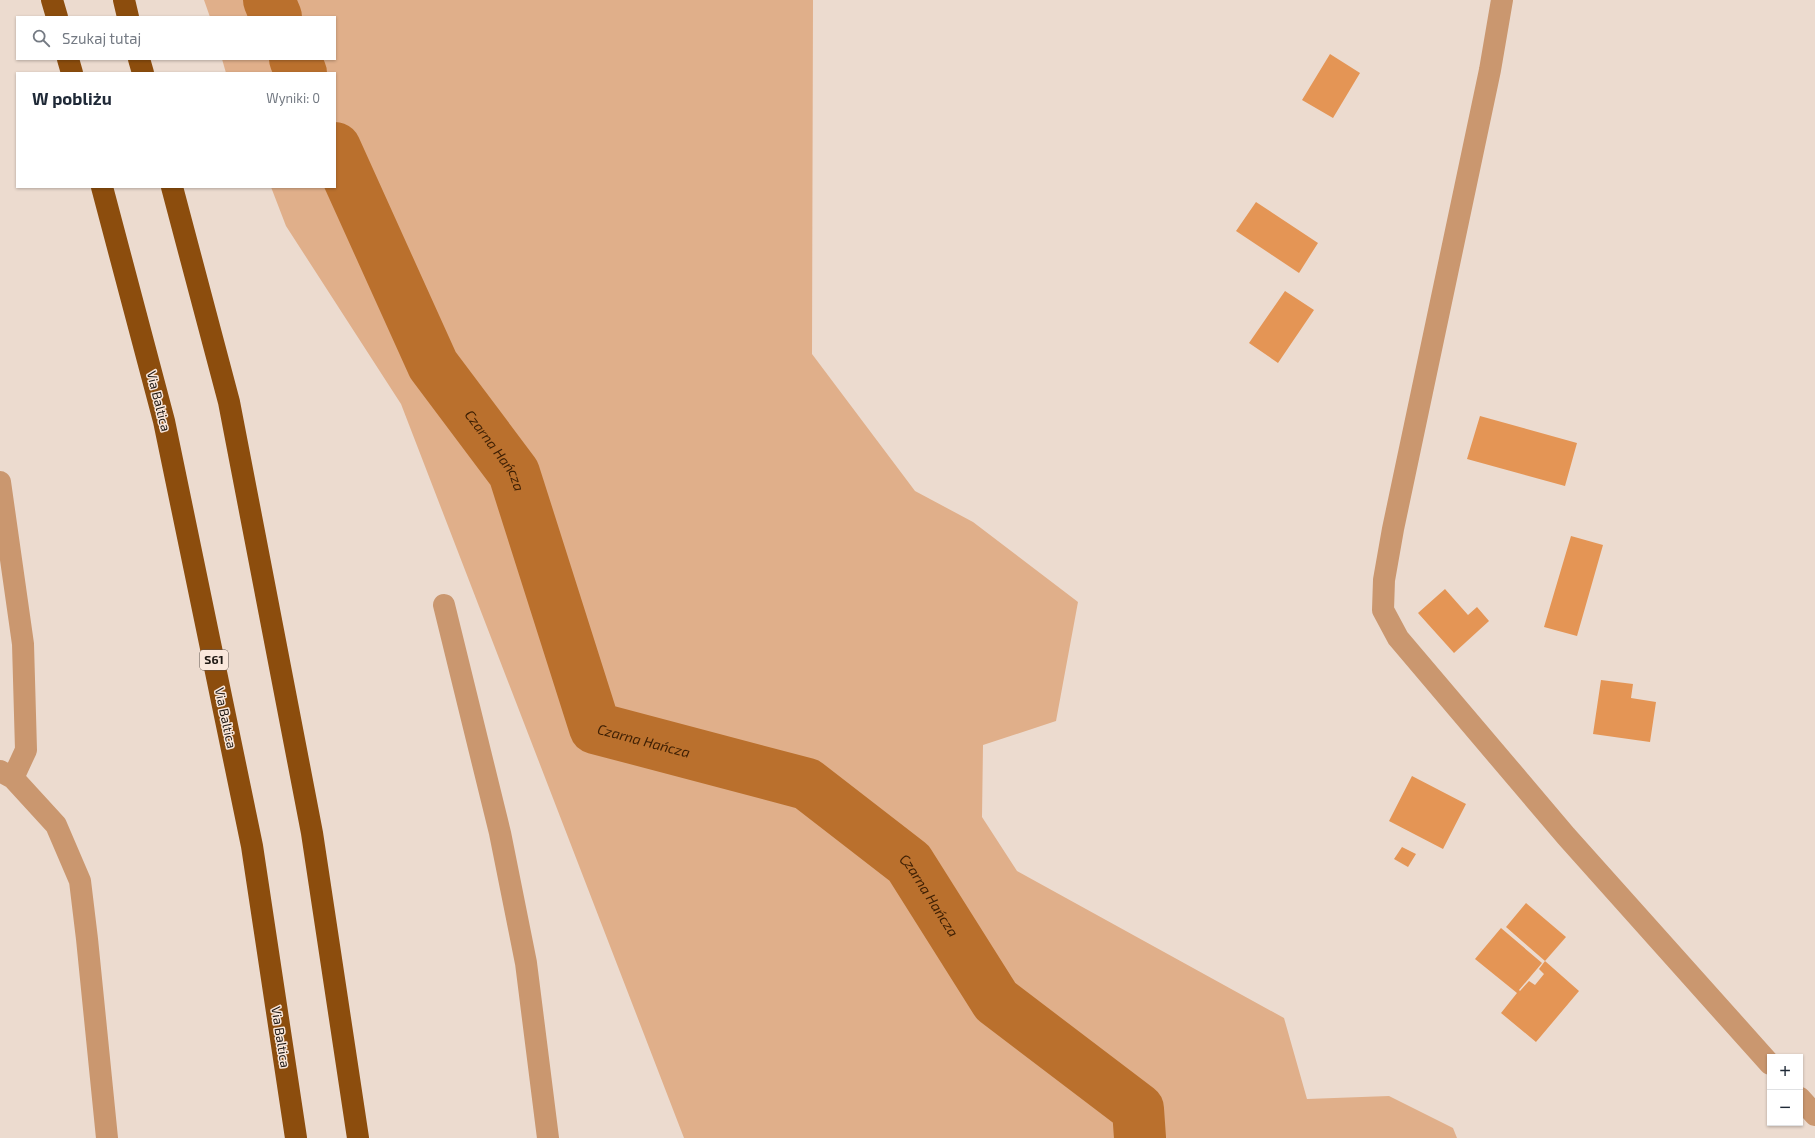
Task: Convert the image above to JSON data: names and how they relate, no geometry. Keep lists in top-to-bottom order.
{
  "streets": {
    "highway": ["Via Baltica", "S61"]
  },
  "water": ["Czarna Hańcza"],
  "page": {
    "search": "Szukaj tutaj",
    "heading": ["W pobliżu", "Wyniki: 0"],
    "map_buttons": ["+", "−"]
  }
}
